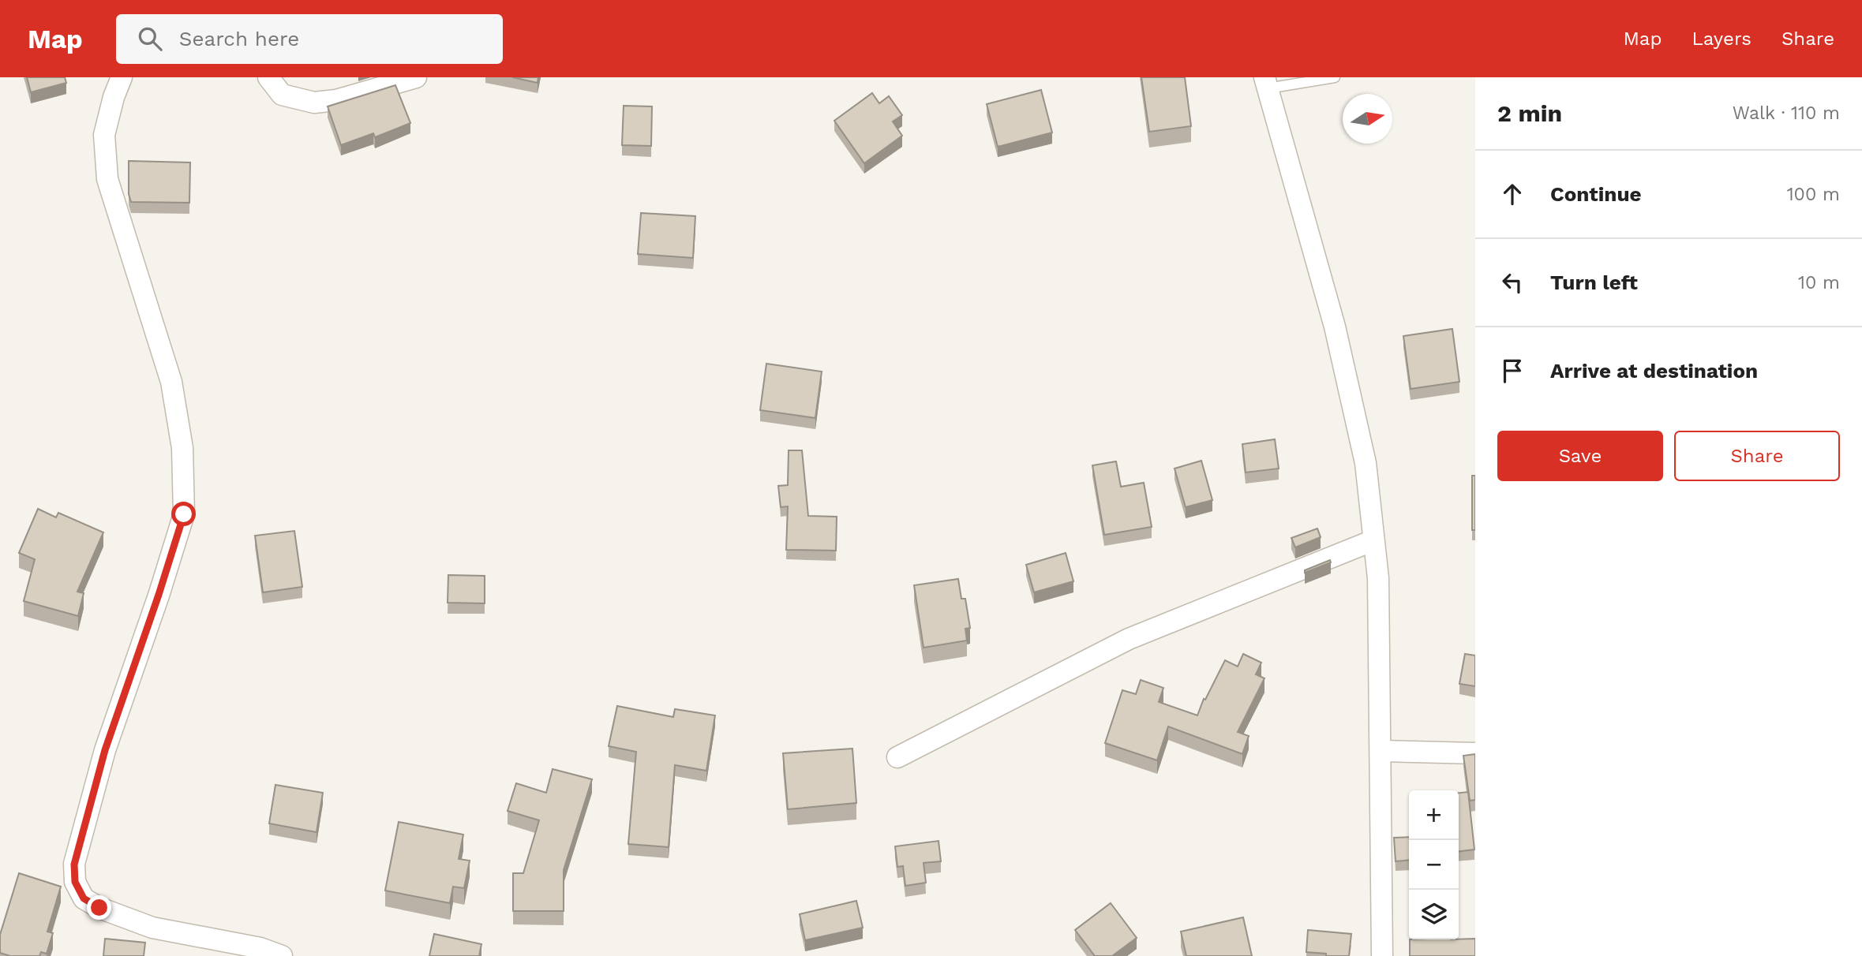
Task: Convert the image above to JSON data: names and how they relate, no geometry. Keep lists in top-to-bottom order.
{
  "north": "right",
  "page": {
    "header": "Map",
    "search": "Search here",
    "nav": ["Map", "Layers", "Share"],
    "heading": ["2 min", "Walk · 110 m"],
    "list": [
      ["Continue", "100 m"],
      ["Turn left", "10 m"],
      "Arrive at destination"
    ],
    "buttons": ["Save", "Share"],
    "map_buttons": ["+", "−"]
  }
}
